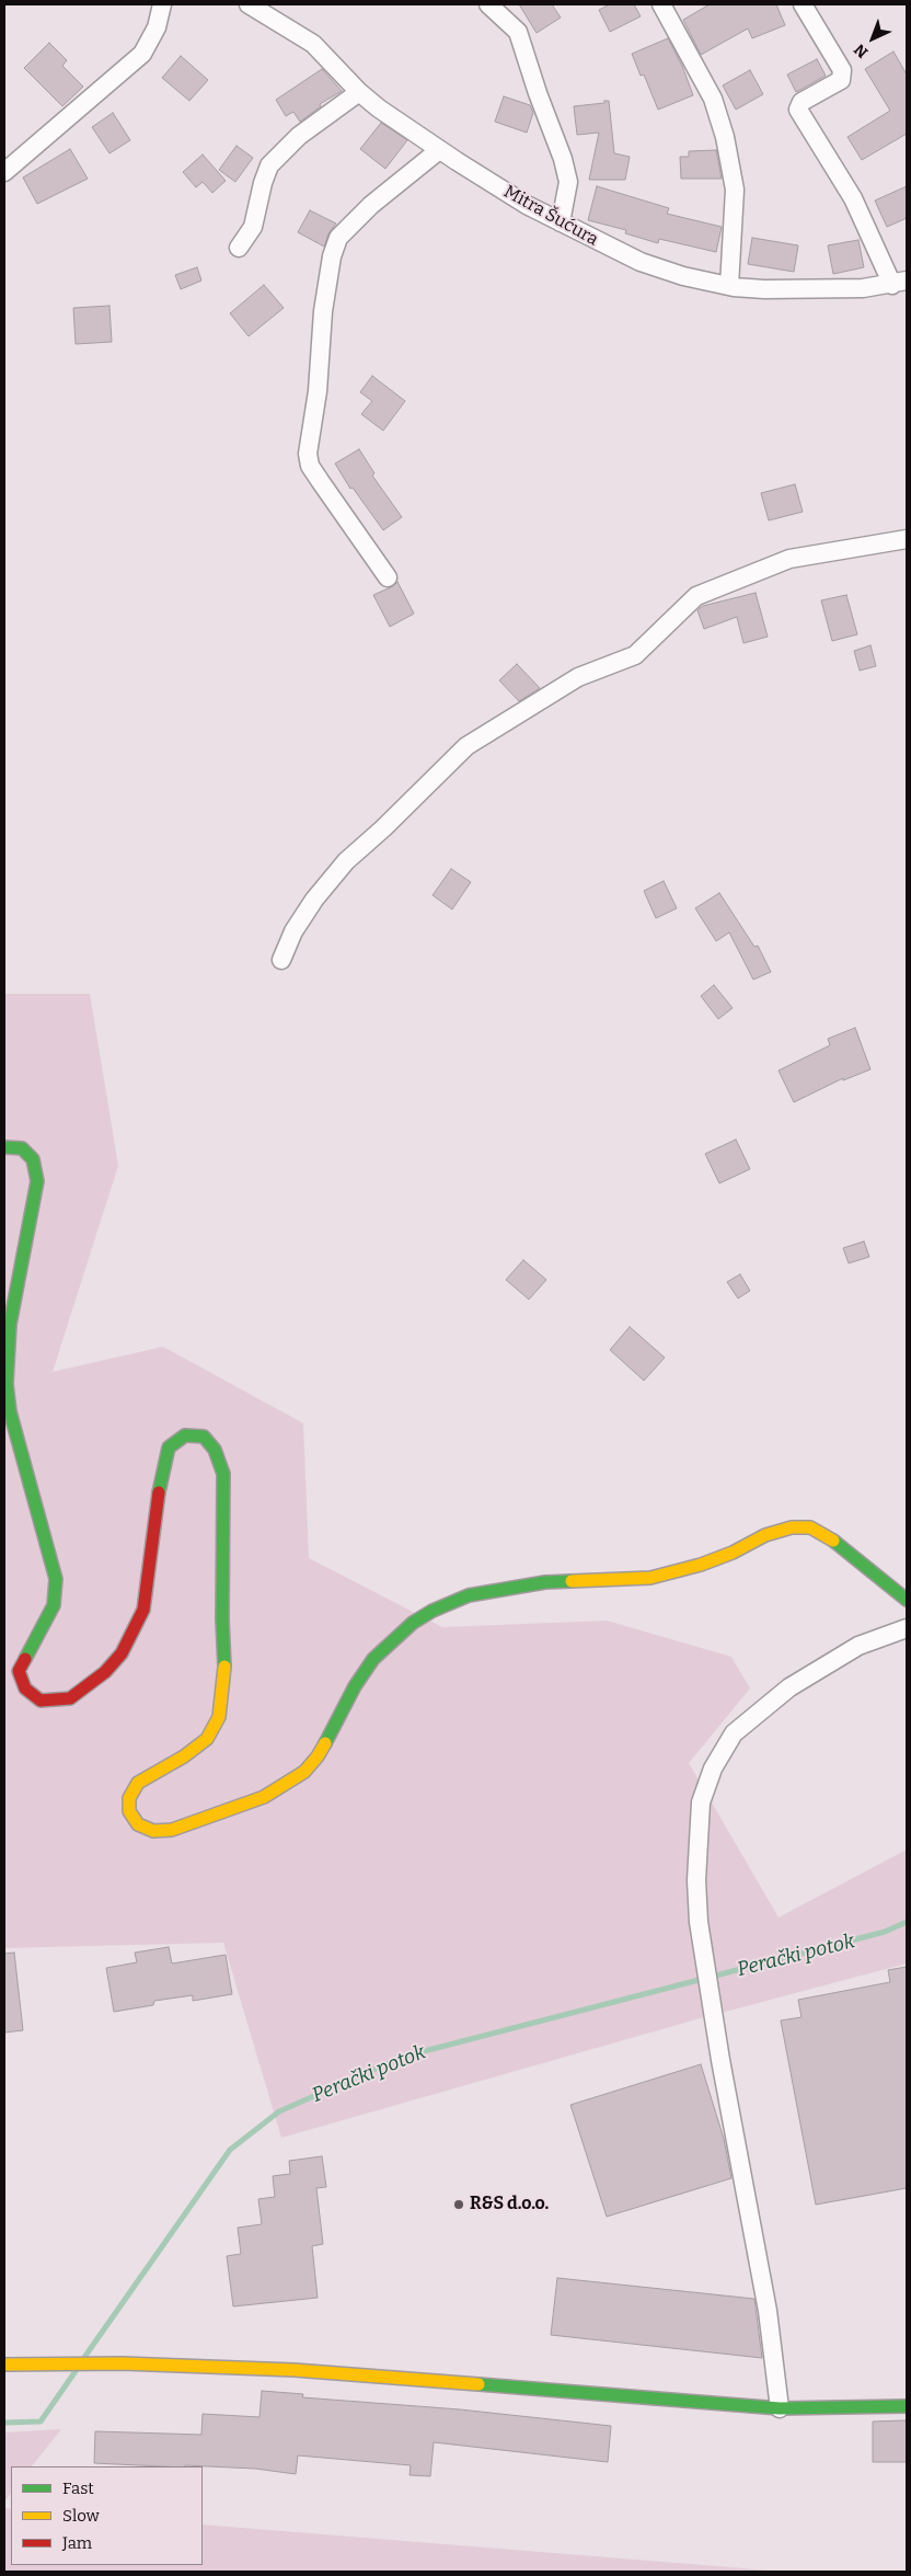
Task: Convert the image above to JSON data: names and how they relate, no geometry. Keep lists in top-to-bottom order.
{
  "streets": {
    "street": ["Mitra Šućura"]
  },
  "water": ["Perački potok"],
  "places": ["R&S d.o.o."],
  "legend": ["Fast", "Slow", "Jam"],
  "north": "bottom left"
}
